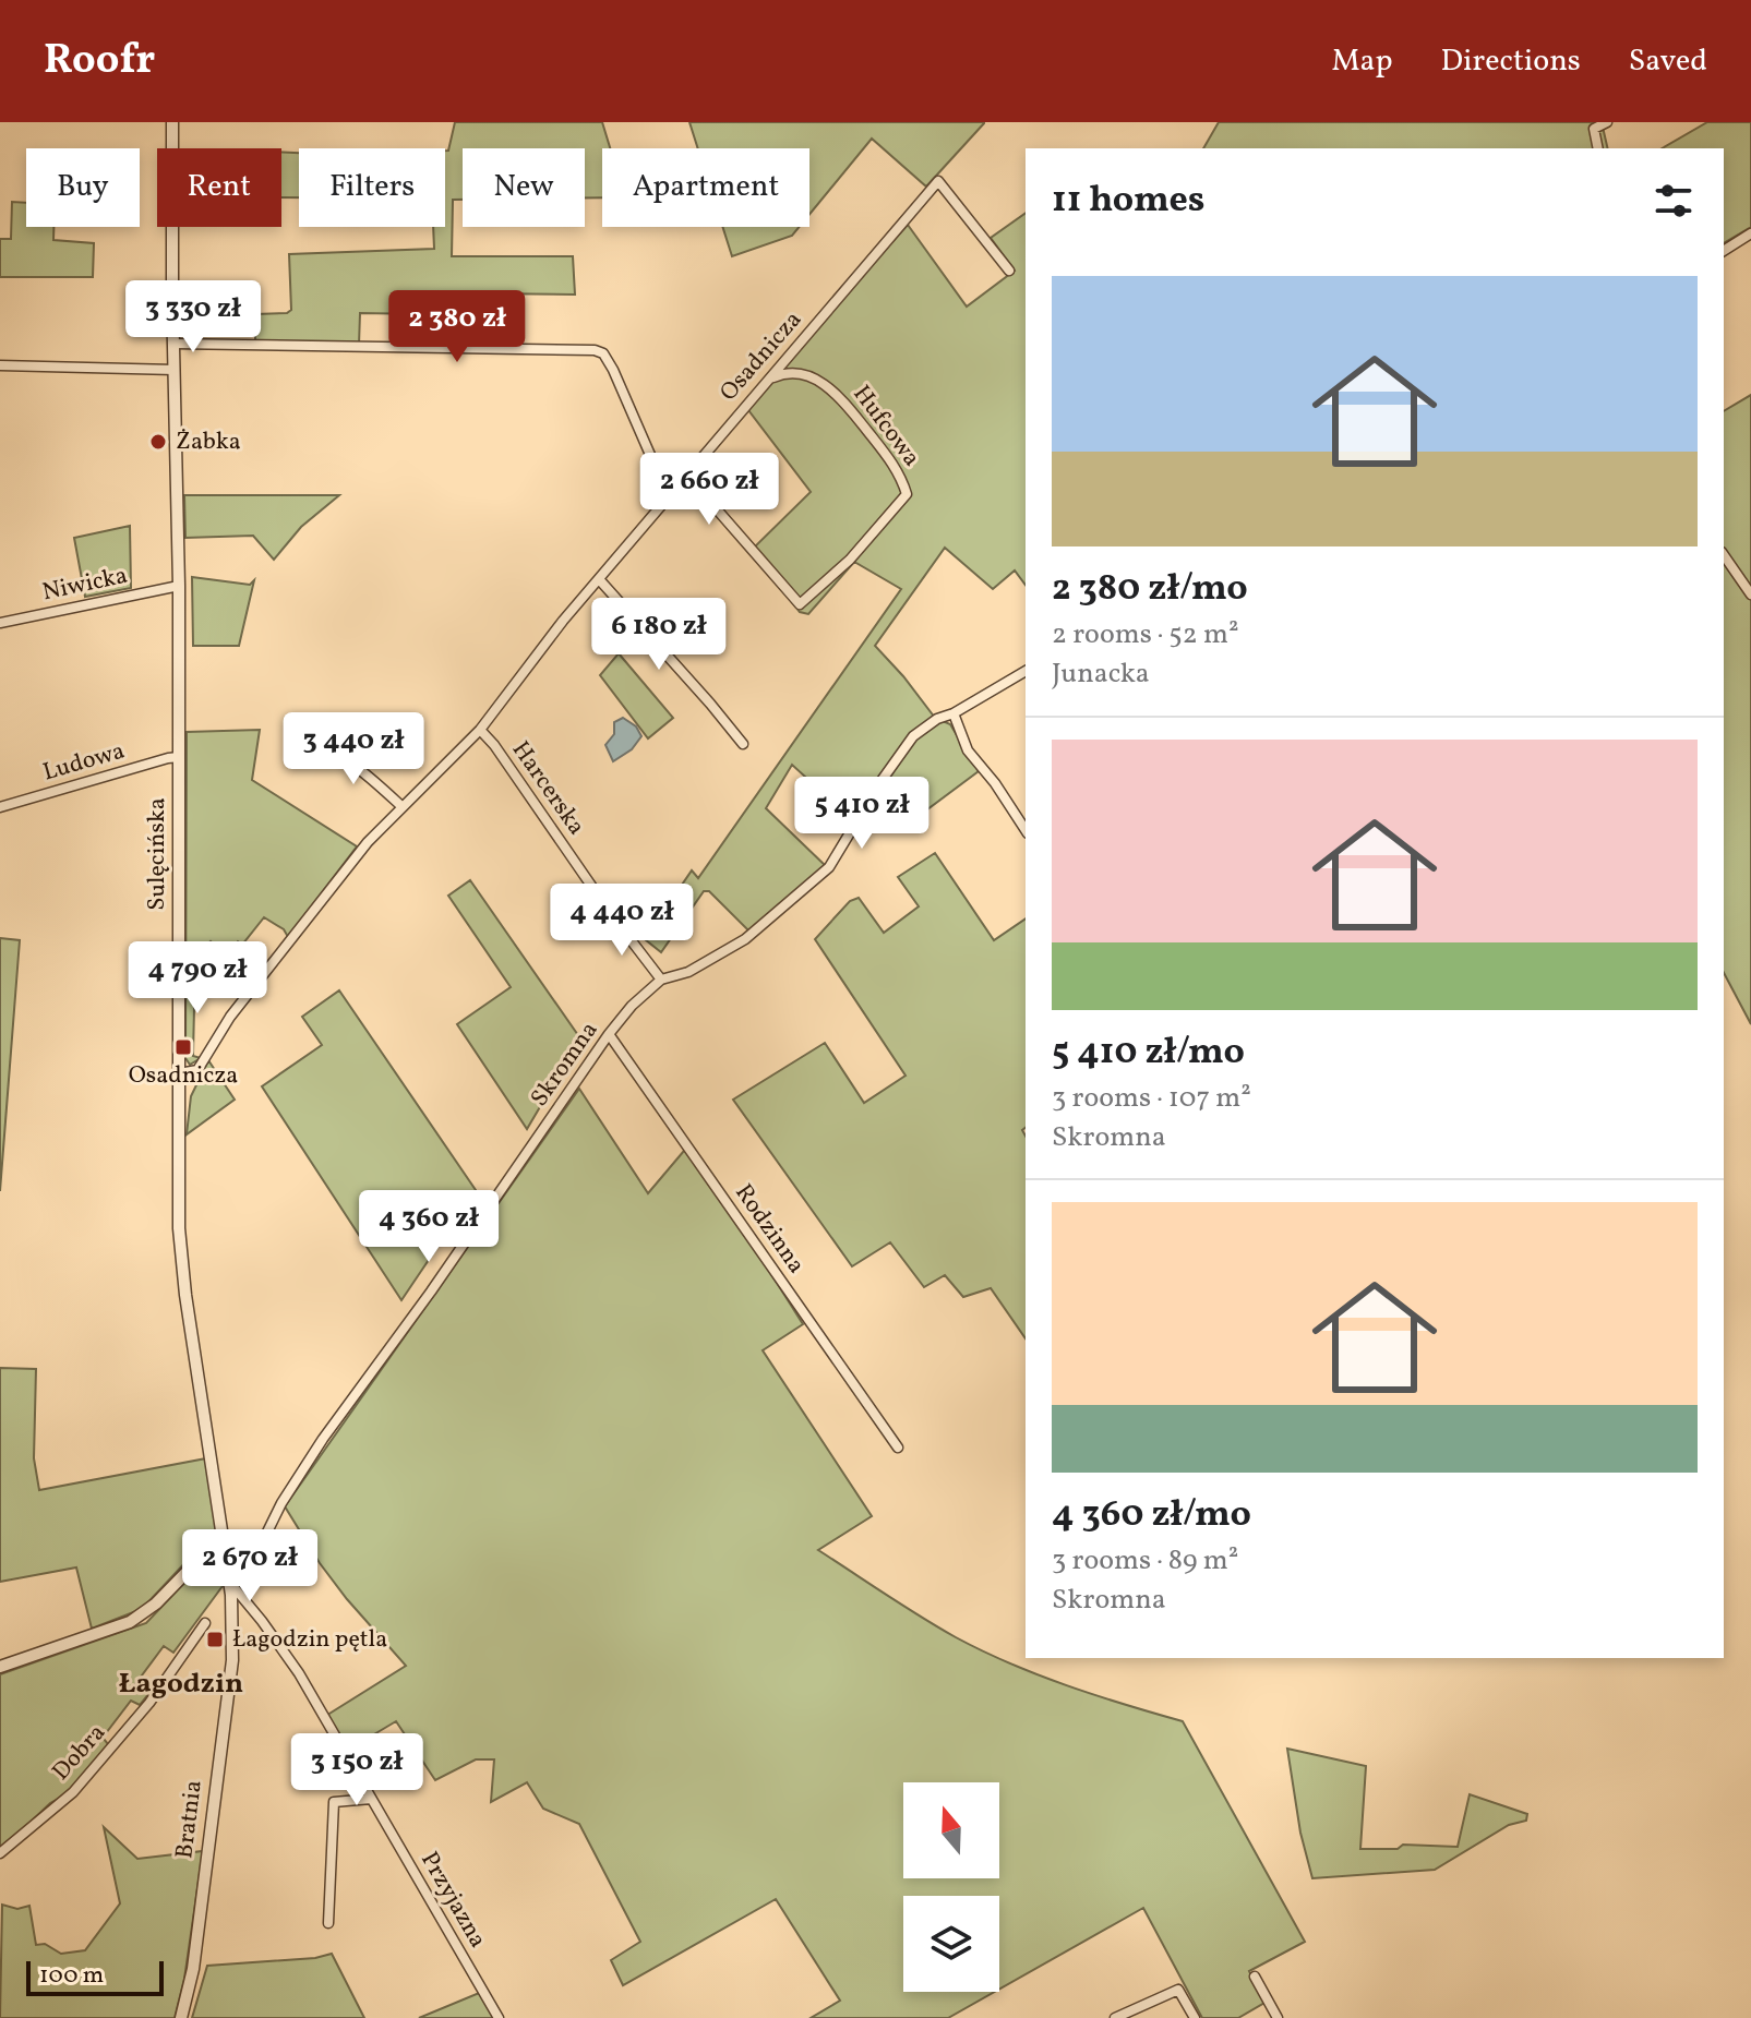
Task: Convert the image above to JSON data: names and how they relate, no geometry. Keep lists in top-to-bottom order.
{
  "streets": {
    "street": [
      "Osadnicza",
      "Hufcowa",
      "Niwicka",
      "Ludowa",
      "Harcerska",
      "Sulęcińska",
      "Skromna",
      "Rodzinna",
      "Dobra",
      "Bratnia",
      "Przyjazna"
    ]
  },
  "crossings": [
    ["Osadnicza", "Hufcowa"],
    ["Osadnicza", "Harcerska"],
    ["Osadnicza", "Sulęcińska"],
    ["Niwicka", "Sulęcińska"],
    ["Ludowa", "Sulęcińska"],
    ["Harcerska", "Skromna"],
    ["Sulęcińska", "Skromna"],
    ["Sulęcińska", "Bratnia"],
    ["Sulęcińska", "Przyjazna"],
    ["Skromna", "Rodzinna"],
    ["Skromna", "Bratnia"],
    ["Skromna", "Przyjazna"],
    ["Bratnia", "Przyjazna"]
  ],
  "districts": ["Łagodzin"],
  "places": {
    "other": ["Żabka"],
    "transit": ["Osadnicza", "Łagodzin pętla"]
  },
  "scale_bar": "100 m",
  "north": "top",
  "page": {
    "header": "Roofr",
    "nav": ["Map", "Directions", "Saved"],
    "chip": [
      "Buy",
      "Rent",
      "Filters",
      "New",
      "Apartment"
    ],
    "heading": "11 homes",
    "list": [
      {
        "name": "2 380 zł/mo",
        "note": "2 rooms · 52 m² · Junacka"
      },
      {
        "name": "5 410 zł/mo",
        "note": "3 rooms · 107 m² · Skromna"
      },
      {
        "name": "4 360 zł/mo",
        "note": "3 rooms · 89 m² · Skromna"
      }
    ],
    "price": [
      "3 330 zł",
      "2 380 zł",
      "2 660 zł",
      "6 180 zł",
      "3 440 zł",
      "5 410 zł",
      "4 440 zł",
      "4 790 zł",
      "4 360 zł",
      "2 670 zł",
      "3 150 zł"
    ],
    "scale": "100 m"
  }
}
